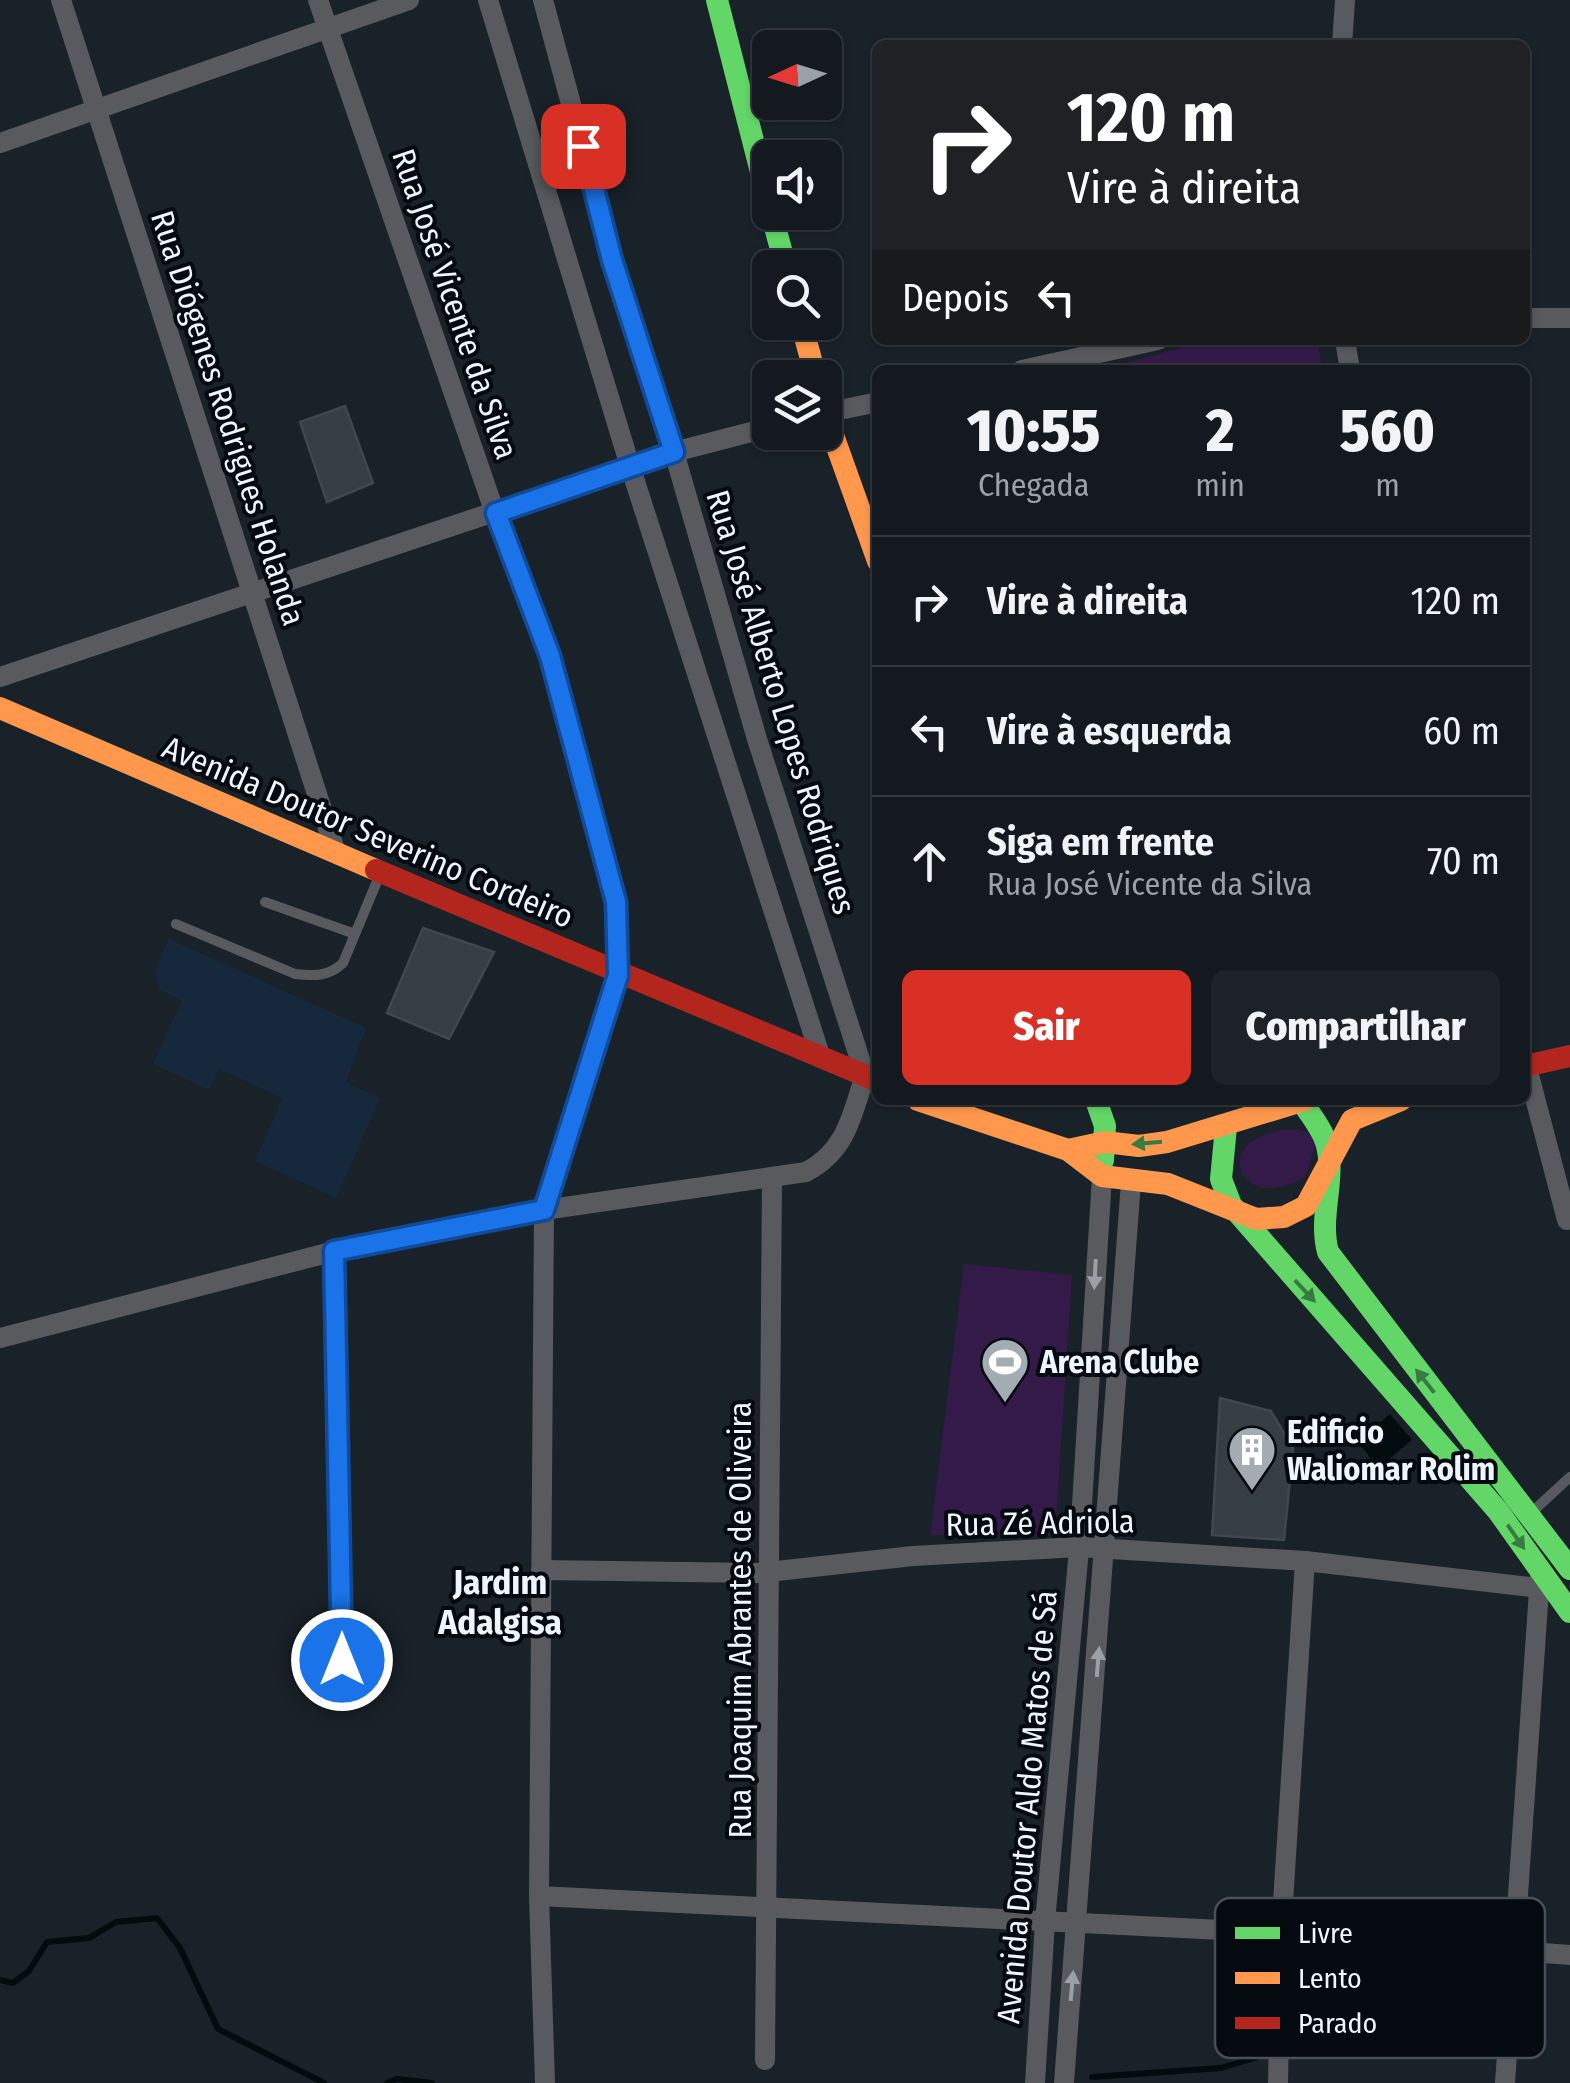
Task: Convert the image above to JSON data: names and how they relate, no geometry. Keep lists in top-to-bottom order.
{
  "streets": {
    "main road": ["Avenida Doutor Severino Cordeiro"],
    "street": [
      "Rua José Vicente da Silva",
      "Rua Diógenes Rodrigues Holanda",
      "Rua José Alberto Lopes Rodriques",
      "Rua Zé Adriola",
      "Rua Joaquim Abrantes de Oliveira",
      "Avenida Doutor Aldo Matos de Sá"
    ]
  },
  "crossings": [
    ["Rua José Vicente da Silva", "Avenida Doutor Severino Cordeiro"],
    ["Rua José Vicente da Silva", "Rua Zé Adriola"],
    ["Rua Diógenes Rodrigues Holanda", "Avenida Doutor Severino Cordeiro"],
    ["Rua José Alberto Lopes Rodriques", "Avenida Doutor Severino Cordeiro"],
    ["Rua Zé Adriola", "Rua Joaquim Abrantes de Oliveira"],
    ["Rua Zé Adriola", "Avenida Doutor Aldo Matos de Sá"]
  ],
  "districts": ["Jardim Adalgisa"],
  "places": {
    "sports": ["Arena Clube"],
    "building": ["Edificio Waliomar Rolim"]
  },
  "legend": ["Livre", "Lento", "Parado"],
  "north": "left",
  "page": {
    "turn": ["120 m", "Vire à direita"],
    "then": "Depois",
    "eta": [
      "10:55",
      "Chegada",
      "2",
      "min",
      "560",
      "m"
    ],
    "list": [
      {
        "name": "Vire à direita",
        "value": "120 m"
      },
      {
        "name": "Vire à esquerda",
        "value": "60 m"
      },
      {
        "name": "Siga em frente",
        "note": "Rua José Vicente da Silva",
        "value": "70 m"
      }
    ],
    "buttons": ["Sair", "Compartilhar"]
  }
}
